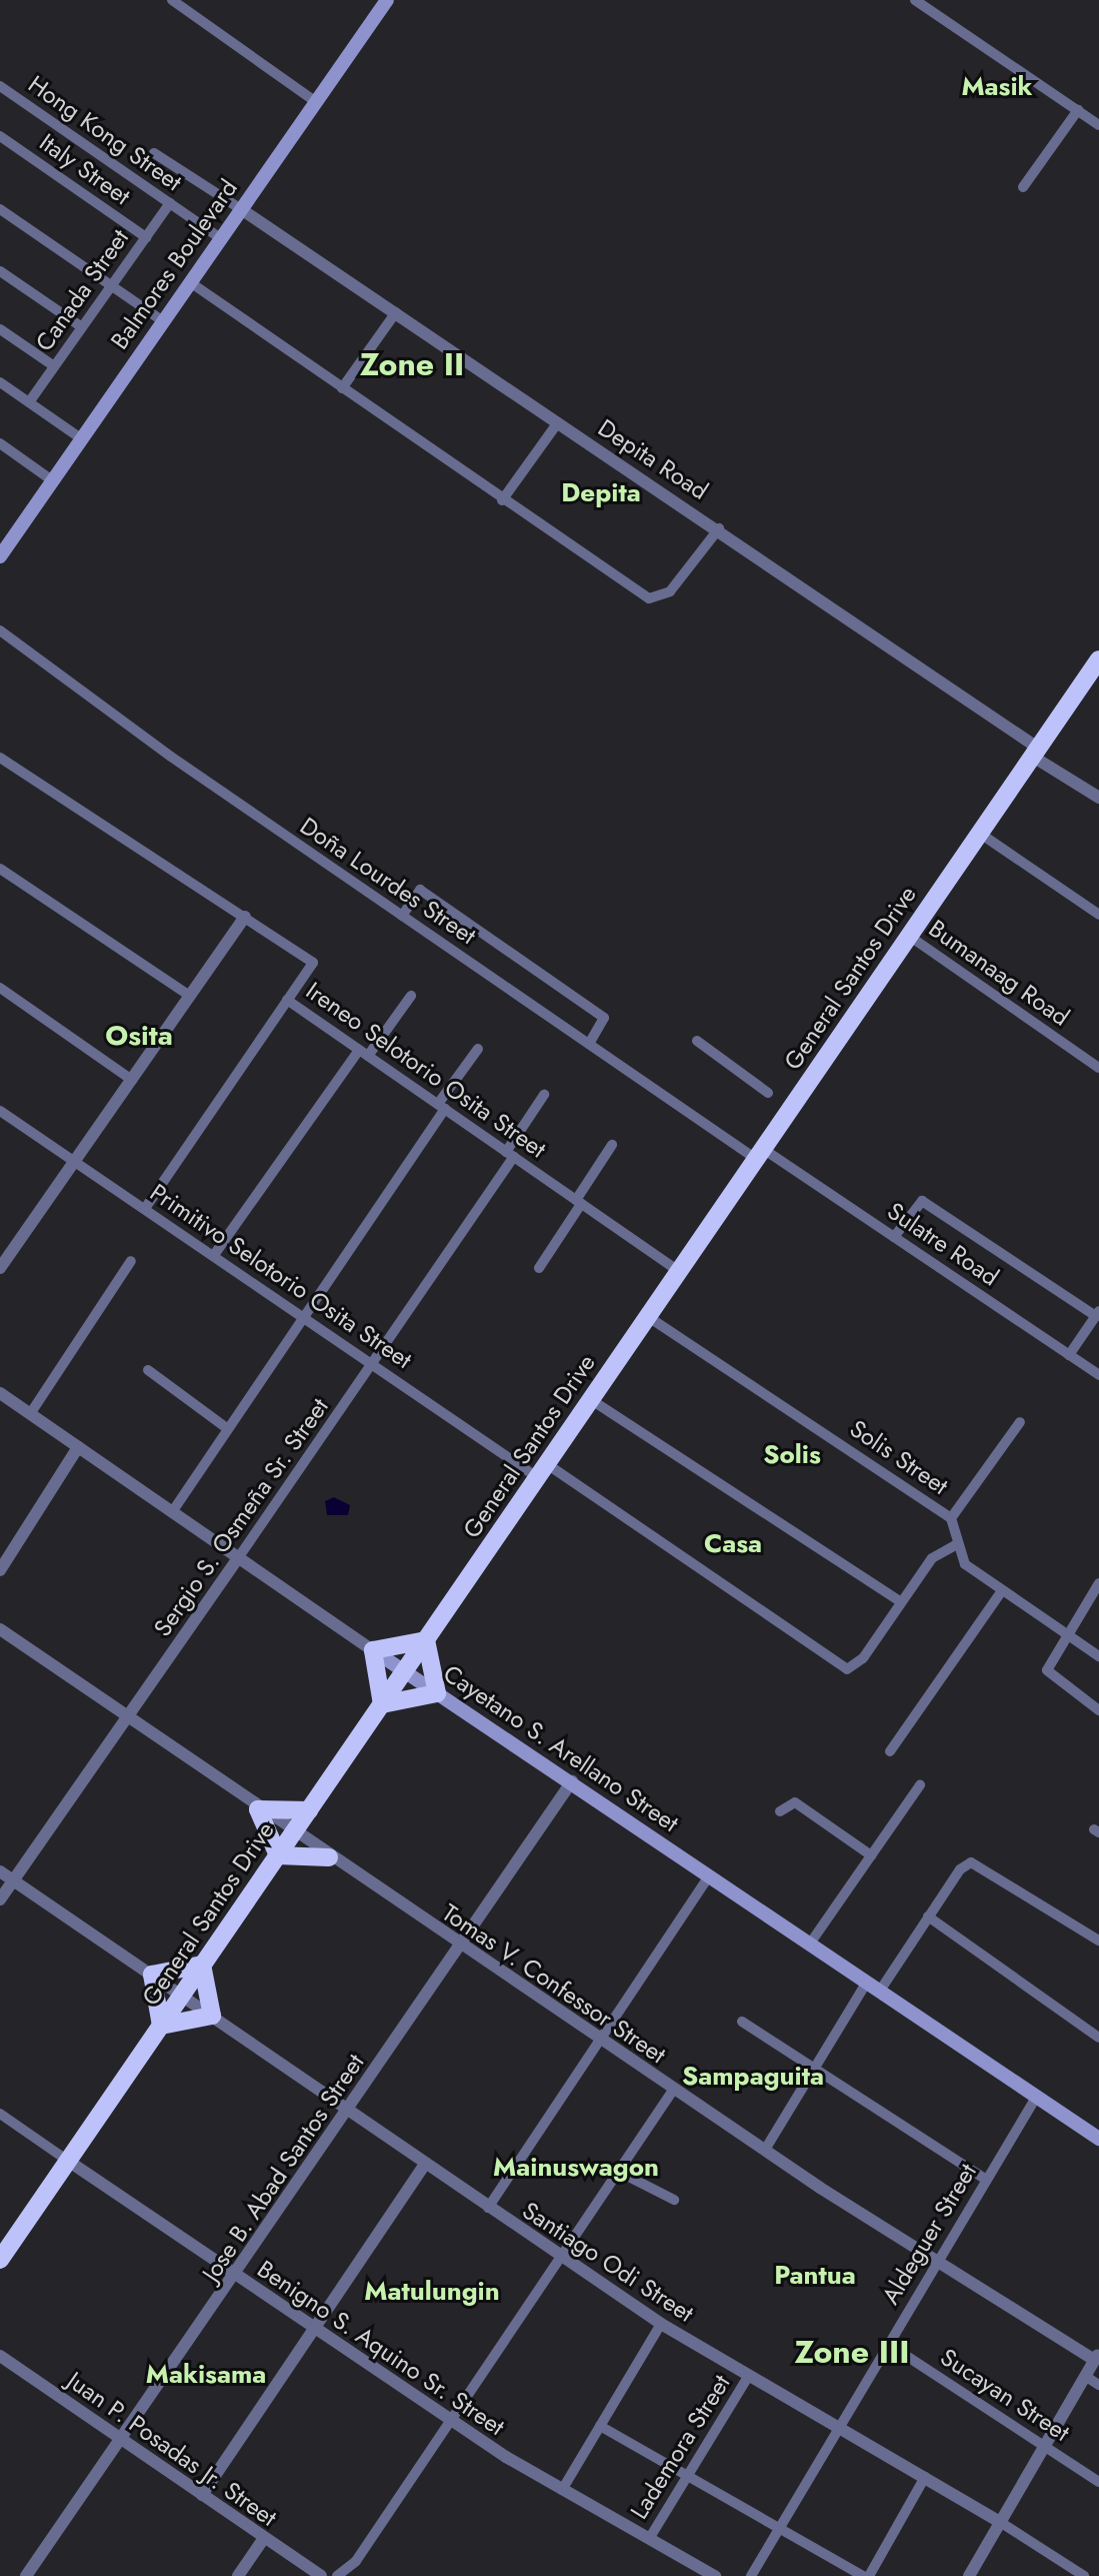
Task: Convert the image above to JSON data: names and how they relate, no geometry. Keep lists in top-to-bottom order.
{
  "streets": {
    "highway": ["General Santos Drive"],
    "main road": ["Balmores Boulevard", "Cayetano S. Arellano Street"],
    "street": [
      "Hong Kong Street",
      "Italy Street",
      "Canada Street",
      "Depita Road",
      "Doña Lourdes Street",
      "Bumanaag Road",
      "Ireneo Selotorio Osita Street",
      "Sulatre Road",
      "Primitivo Selotorio Osita Street",
      "Solis Street",
      "Sergio S. Osmeña Sr. Street",
      "Tomas V. Confessor Street",
      "Jose B. Abad Santos Street",
      "Aldeguer Street",
      "Santiago Odi Street",
      "Benigno S. Aquino Sr. Street",
      "Sucayan Street",
      "Lademora Street",
      "Juan P. Posadas Jr. Street"
    ]
  },
  "crossings": [
    ["Hong Kong Street", "Balmores Boulevard"],
    ["Hong Kong Street", "Canada Street"],
    ["Italy Street", "Canada Street"],
    ["Balmores Boulevard", "Depita Road"],
    ["Depita Road", "General Santos Drive"],
    ["Doña Lourdes Street", "General Santos Drive"],
    ["Doña Lourdes Street", "Sulatre Road"],
    ["Bumanaag Road", "General Santos Drive"],
    ["General Santos Drive", "Ireneo Selotorio Osita Street"],
    ["General Santos Drive", "Sulatre Road"],
    ["General Santos Drive", "Primitivo Selotorio Osita Street"],
    ["General Santos Drive", "Solis Street"],
    ["General Santos Drive", "Cayetano S. Arellano Street"],
    ["General Santos Drive", "Tomas V. Confessor Street"],
    ["General Santos Drive", "Santiago Odi Street"],
    ["General Santos Drive", "Benigno S. Aquino Sr. Street"],
    ["Ireneo Selotorio Osita Street", "Sergio S. Osmeña Sr. Street"],
    ["Primitivo Selotorio Osita Street", "Sergio S. Osmeña Sr. Street"],
    ["Sergio S. Osmeña Sr. Street", "Cayetano S. Arellano Street"],
    ["Sergio S. Osmeña Sr. Street", "Tomas V. Confessor Street"],
    ["Sergio S. Osmeña Sr. Street", "Santiago Odi Street"],
    ["Cayetano S. Arellano Street", "Jose B. Abad Santos Street"],
    ["Cayetano S. Arellano Street", "Aldeguer Street"],
    ["Tomas V. Confessor Street", "Jose B. Abad Santos Street"],
    ["Tomas V. Confessor Street", "Aldeguer Street"],
    ["Jose B. Abad Santos Street", "Santiago Odi Street"],
    ["Jose B. Abad Santos Street", "Benigno S. Aquino Sr. Street"],
    ["Jose B. Abad Santos Street", "Juan P. Posadas Jr. Street"],
    ["Aldeguer Street", "Santiago Odi Street"],
    ["Aldeguer Street", "Sucayan Street"],
    ["Santiago Odi Street", "Lademora Street"],
    ["Benigno S. Aquino Sr. Street", "Lademora Street"]
  ],
  "districts": [
    "Masik",
    "Zone II",
    "Depita",
    "Osita",
    "Solis",
    "Casa",
    "Sampaguita",
    "Mainuswagon",
    "Pantua",
    "Matulungin",
    "Zone III",
    "Makisama"
  ]
}
